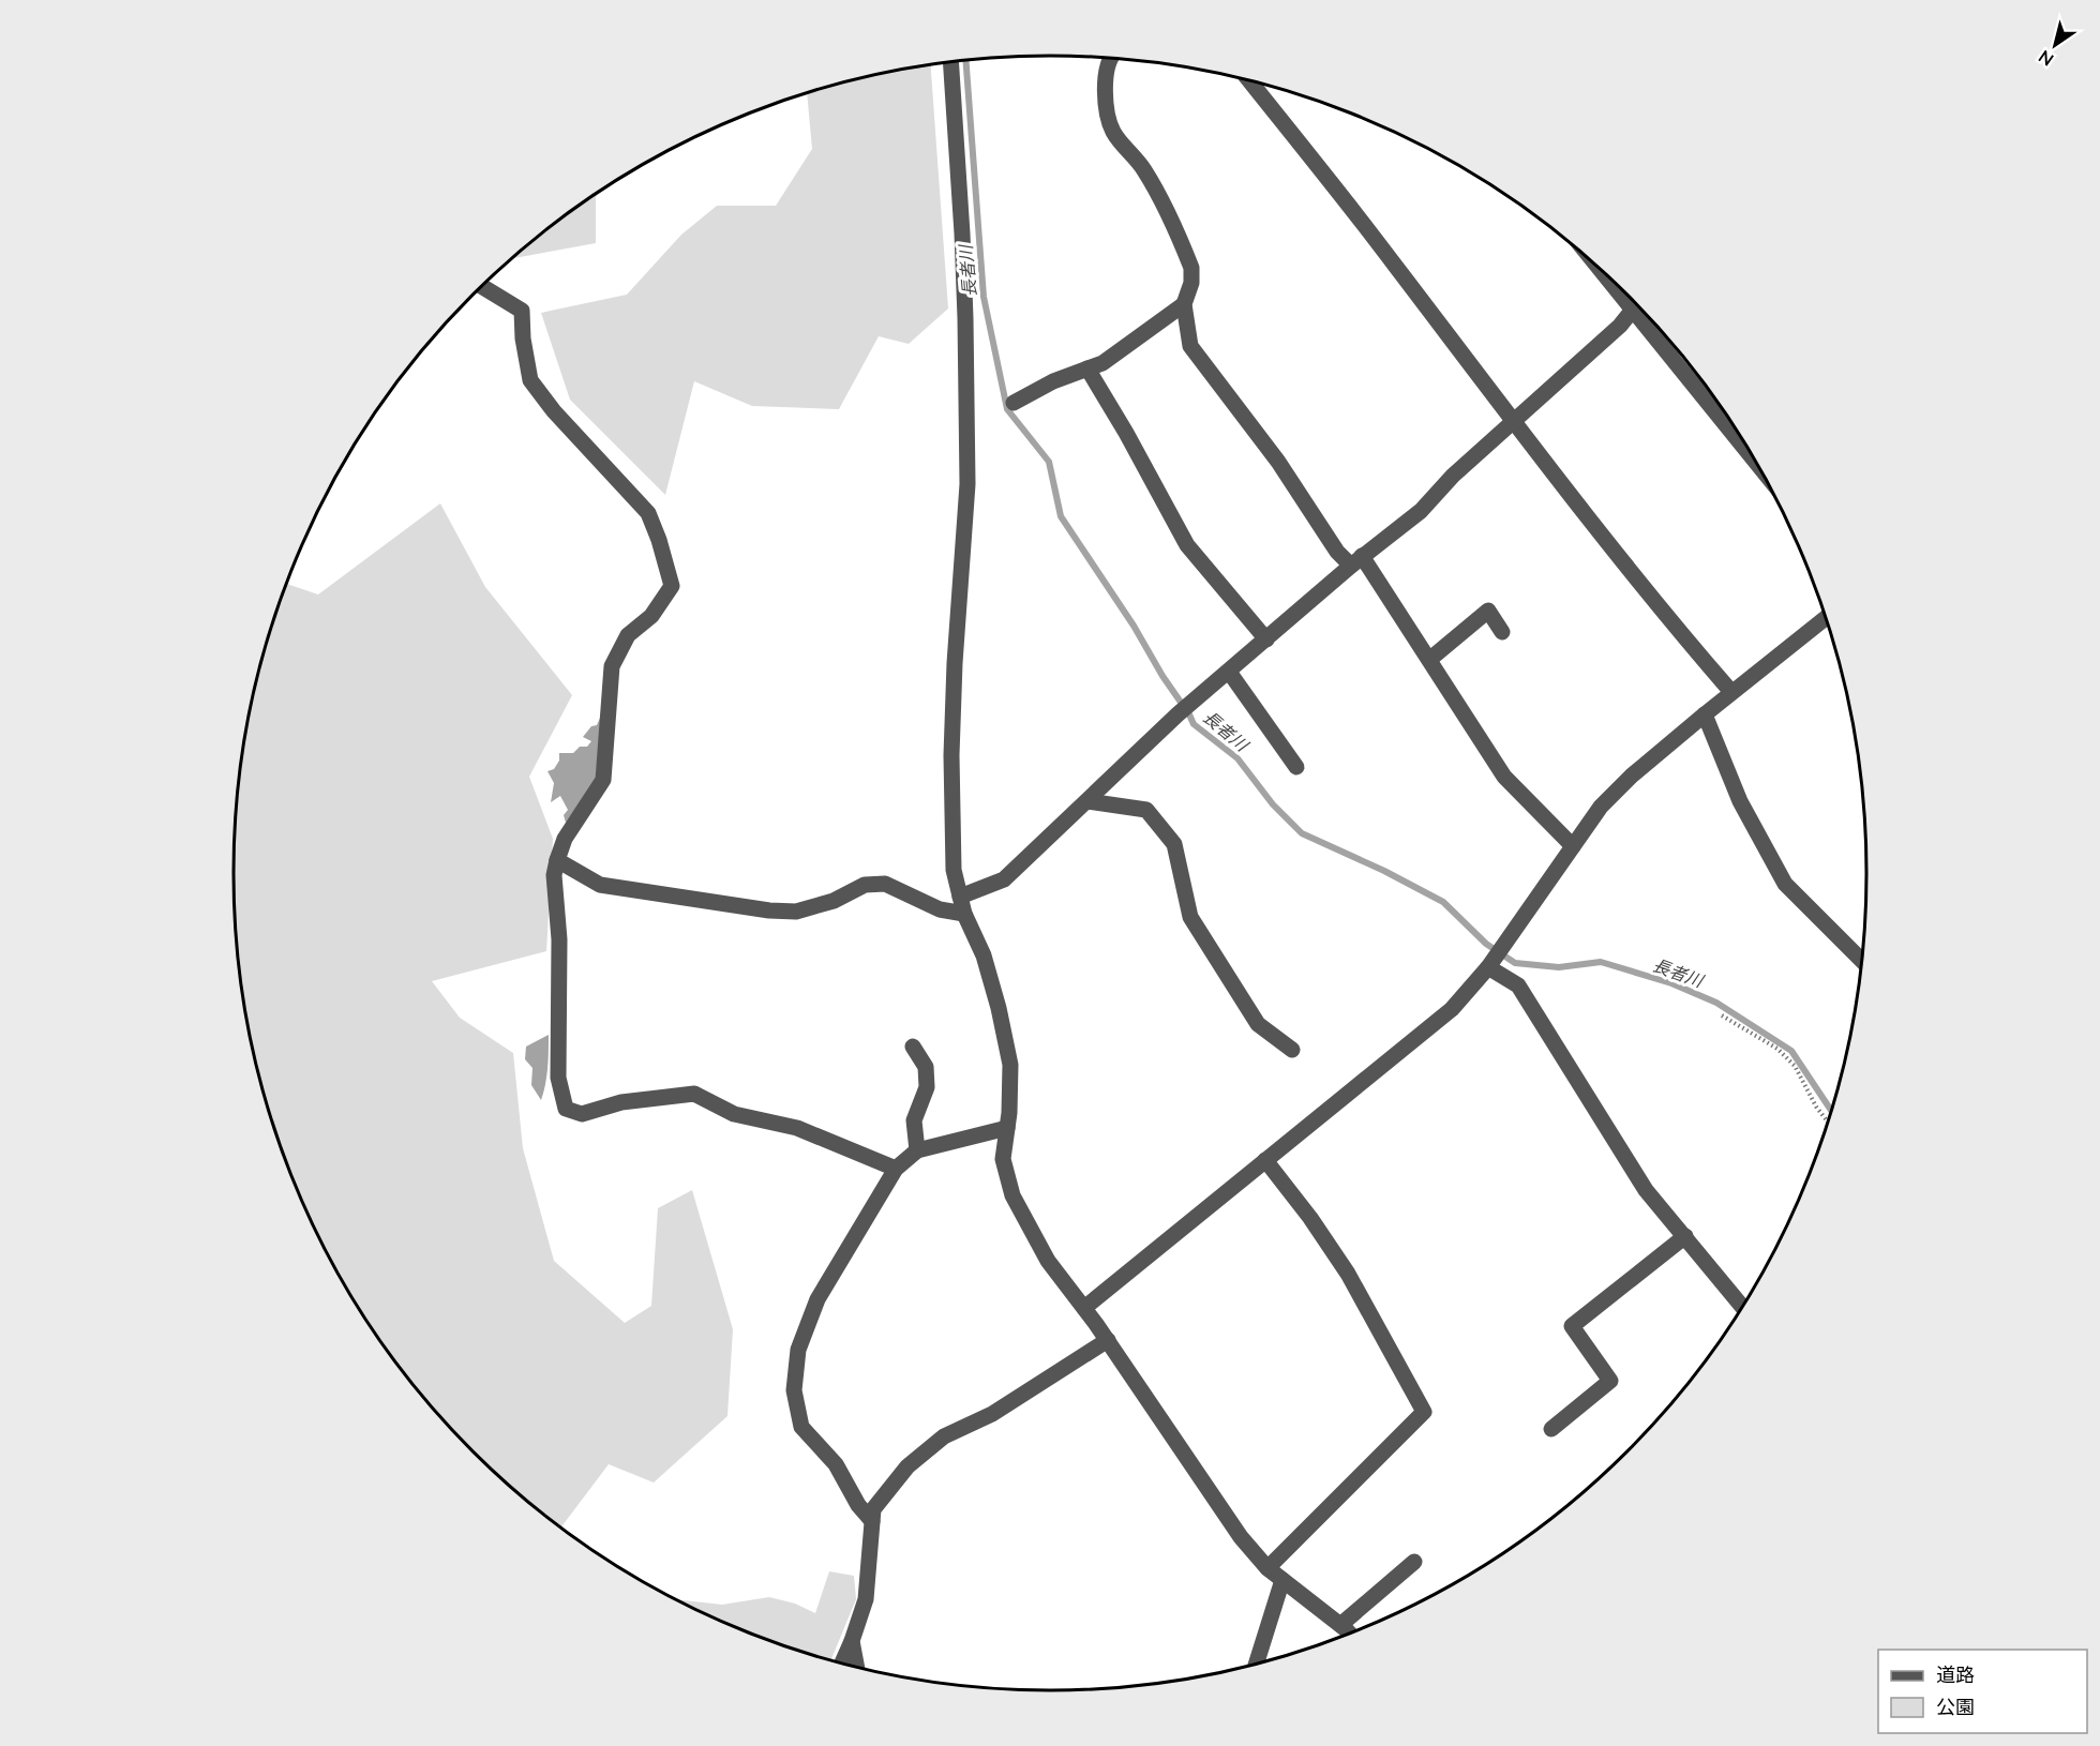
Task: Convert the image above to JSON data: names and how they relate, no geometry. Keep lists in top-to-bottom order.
{
  "water": ["長者川"],
  "legend": ["道路", "公園"],
  "north": "bottom left"
}
